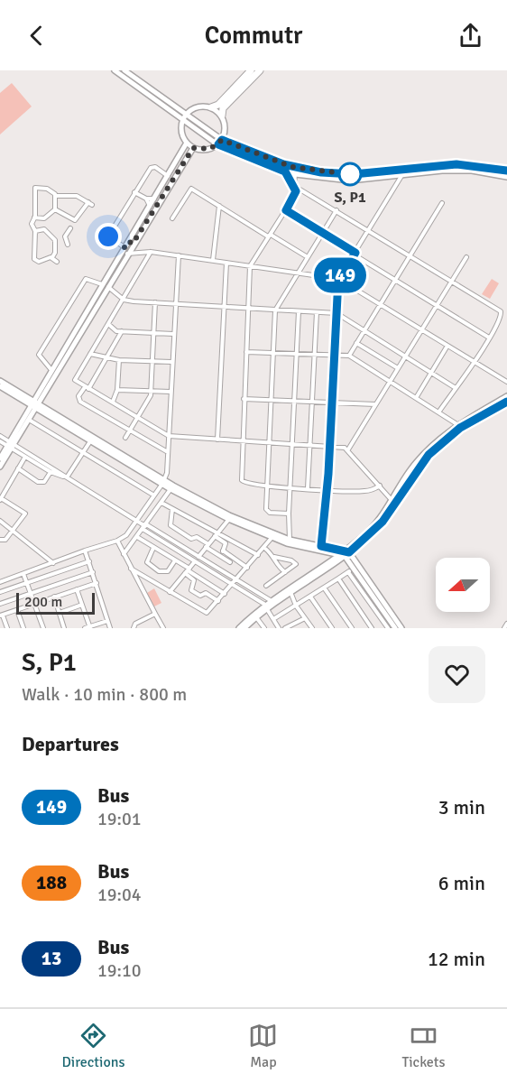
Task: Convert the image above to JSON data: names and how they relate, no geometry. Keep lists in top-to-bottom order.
{
  "places": ["S, P1"],
  "lines": ["bus line 149"],
  "scale_bar": "200 m",
  "north": "left",
  "page": {
    "header": "Commutr",
    "on_map": "149",
    "scale": "200 m",
    "heading": [
      ["S, P1", "Walk · 10 min · 800 m"],
      "Departures"
    ],
    "list": [
      {
        "mark": "149",
        "name": "Bus",
        "note": "19:01",
        "value": "3 min"
      },
      {
        "mark": "188",
        "name": "Bus",
        "note": "19:04",
        "value": "6 min"
      },
      {
        "mark": "13",
        "name": "Bus",
        "note": "19:10",
        "value": "12 min"
      }
    ],
    "tabs": ["Directions", "Map", "Tickets"]
  }
}
